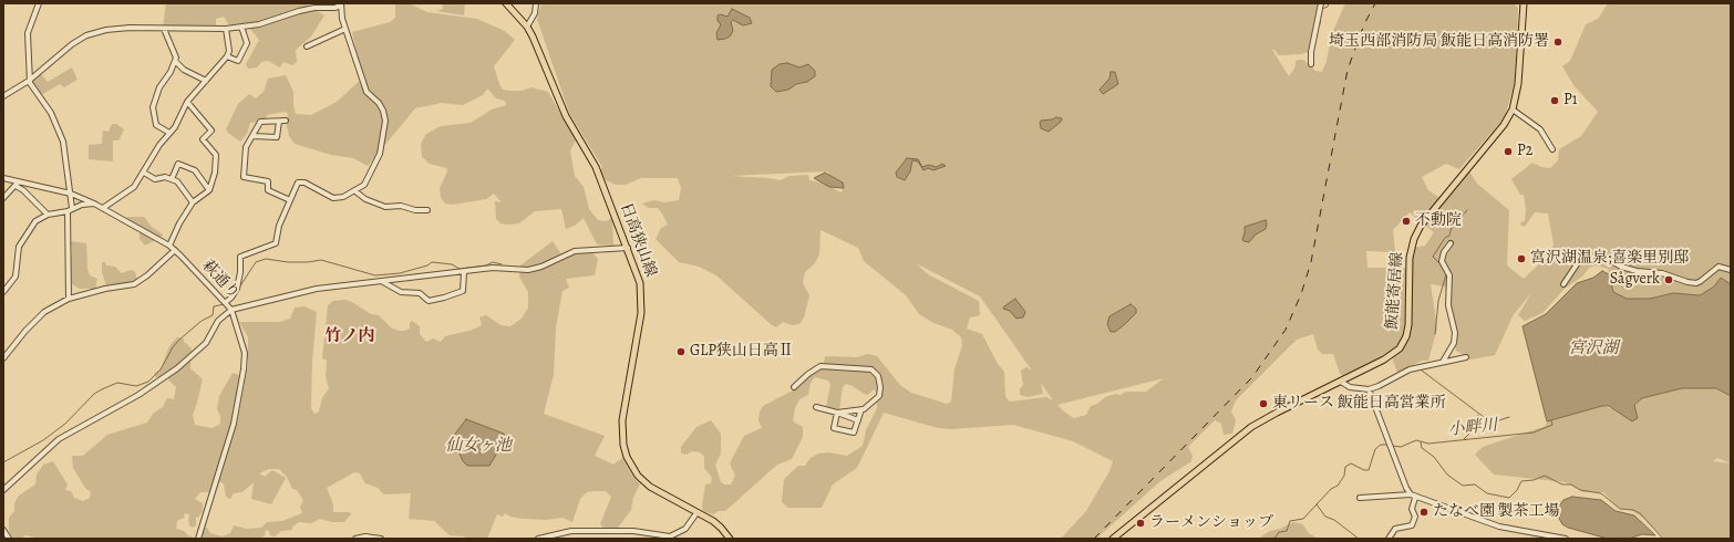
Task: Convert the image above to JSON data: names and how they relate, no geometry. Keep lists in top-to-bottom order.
{
  "streets": {
    "main road": ["日高狭山線", "飯能寄居線"],
    "street": ["萩通り"]
  },
  "districts": ["竹ノ内"],
  "water": ["宮沢湖", "小畔川", "仙女ヶ池"],
  "places": [
    "埼玉西部消防局 飯能日高消防署",
    "P1",
    "P2",
    "不動院",
    "宮沢湖温泉;喜楽里別邸",
    "Sågverk",
    "GLP狭山日高Ⅱ",
    "東リース 飯能日高営業所",
    "たなべ園 製茶工場",
    "ラーメンショップ"
  ]
}
